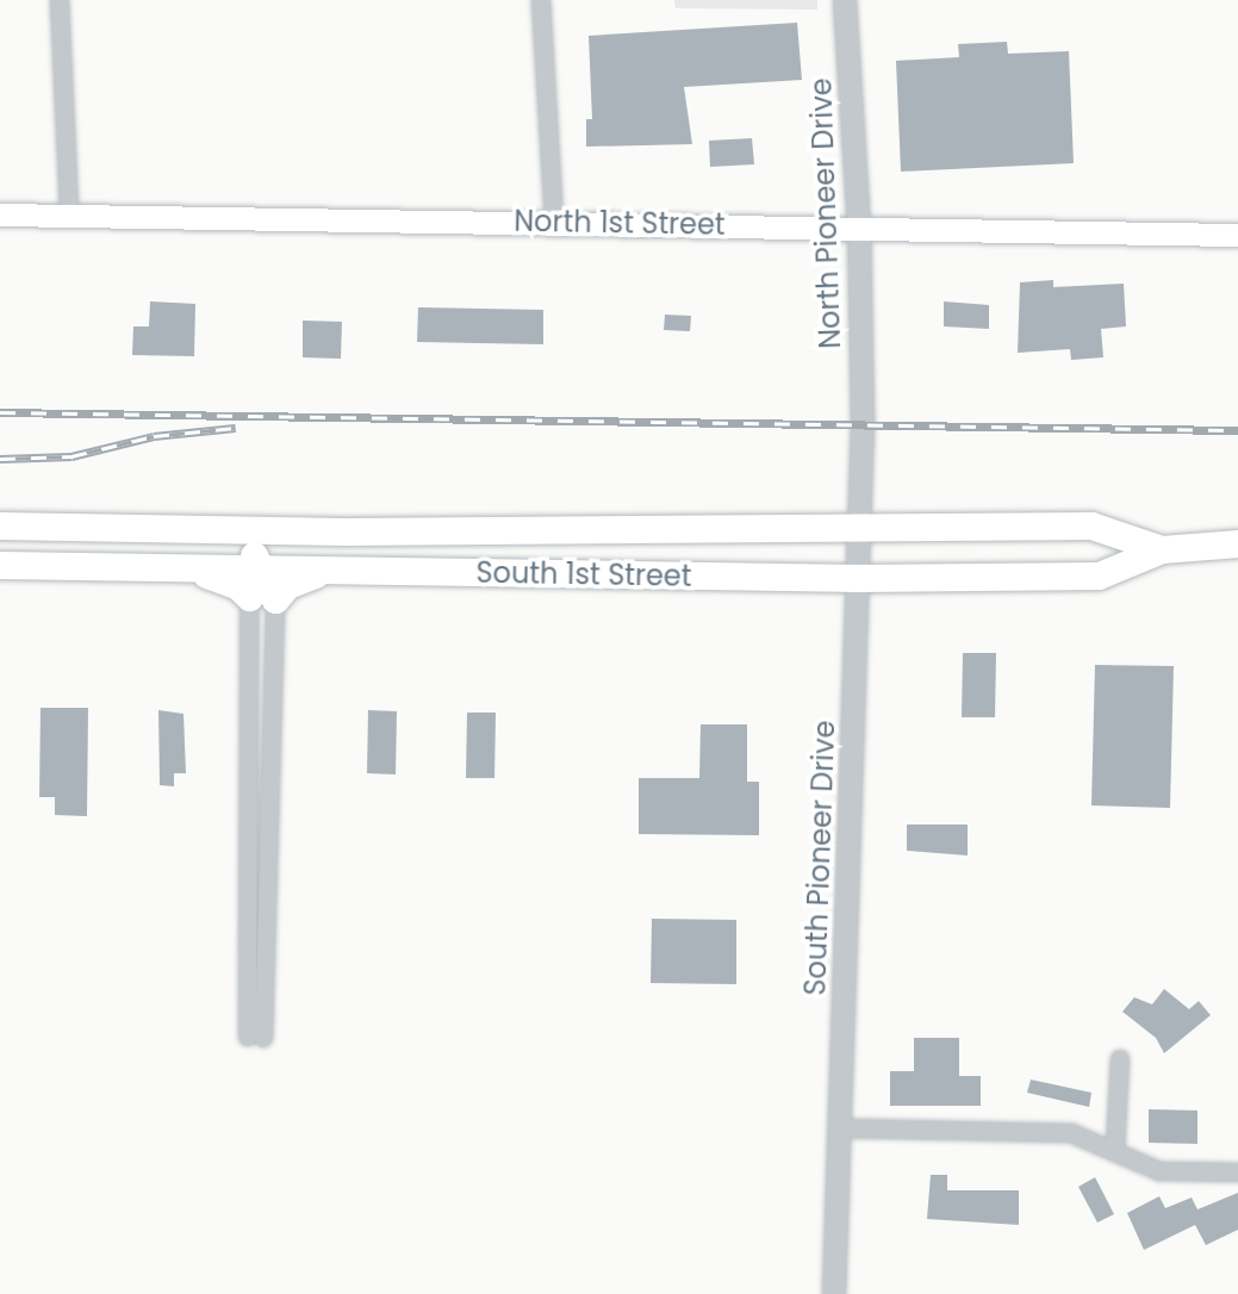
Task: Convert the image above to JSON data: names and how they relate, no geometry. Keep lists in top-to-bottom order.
{
  "streets": {
    "main road": ["North 1st Street", "South 1st Street"],
    "street": ["North Pioneer Drive", "South Pioneer Drive"]
  },
  "crossings": [
    ["North Pioneer Drive", "North 1st Street"],
    ["North Pioneer Drive", "South Pioneer Drive"],
    ["South 1st Street", "South Pioneer Drive"]
  ]
}
